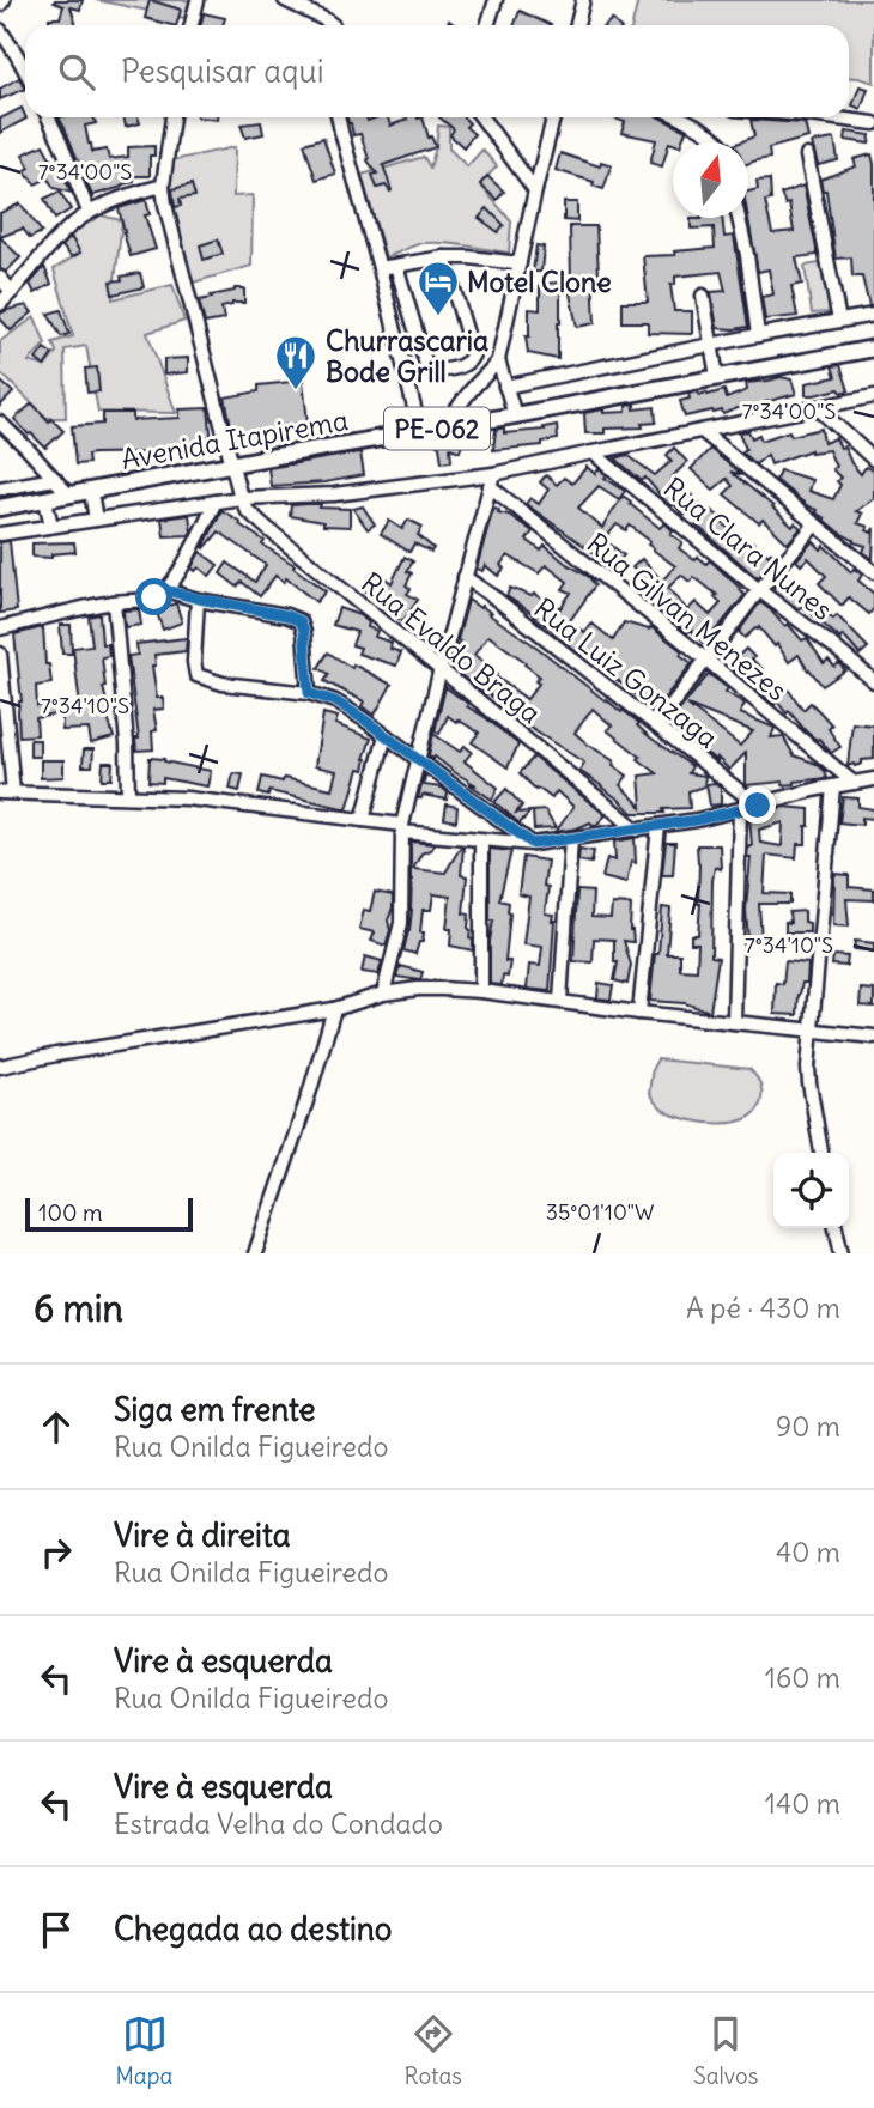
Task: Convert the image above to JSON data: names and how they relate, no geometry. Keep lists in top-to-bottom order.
{
  "streets": {
    "main road": ["PE-062", "Avenida Itapirema"],
    "street": [
      "Rua Clara Nunes",
      "Rua Gilvan Menezes",
      "Rua Evaldo Braga",
      "Rua Luiz Gonzaga"
    ]
  },
  "places": {
    "hotel": ["Motel Clone"],
    "restaurant": ["Churrascaria Bode Grill"]
  },
  "scale_bar": "100 m",
  "north": "top",
  "page": {
    "search": "Pesquisar aqui",
    "scale": "100 m",
    "heading": ["6 min", "A pé · 430 m"],
    "list": [
      ["Siga em frente", "Rua Onilda Figueiredo", "90 m"],
      ["Vire à direita", "Rua Onilda Figueiredo", "40 m"],
      ["Vire à esquerda", "Rua Onilda Figueiredo", "160 m"],
      ["Vire à esquerda", "Estrada Velha do Condado", "140 m"],
      "Chegada ao destino"
    ],
    "nav": ["Mapa", "Rotas", "Salvos"]
  },
  "coordinates": ["7°34'00\"S", "7°34'10\"S", "35°01'10\"W"]
}
